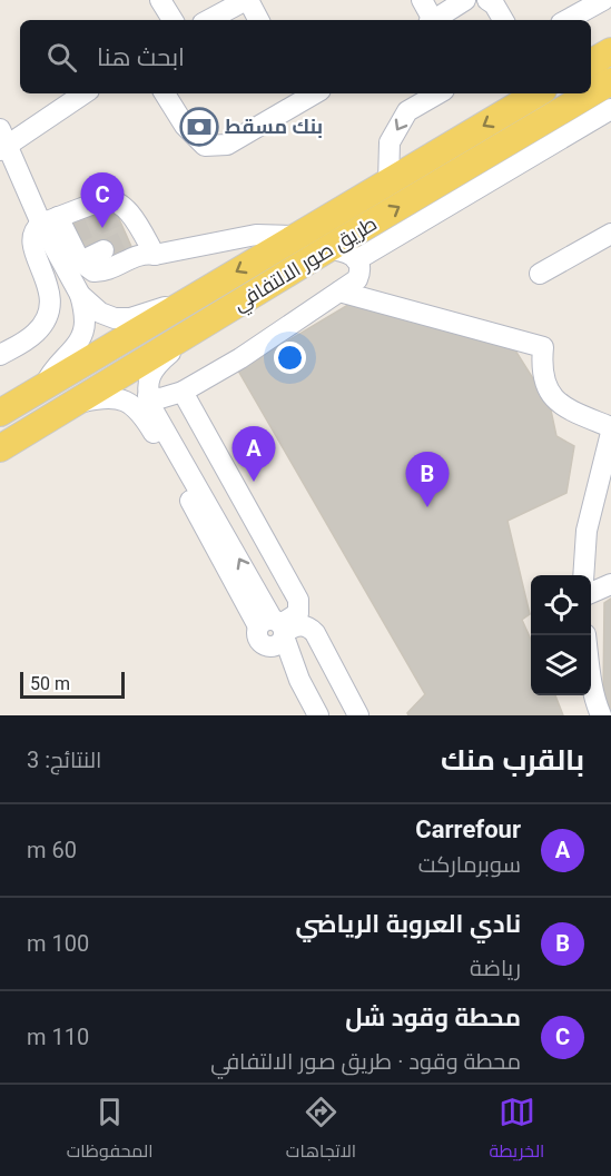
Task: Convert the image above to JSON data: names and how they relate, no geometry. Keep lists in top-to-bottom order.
{
  "streets": {
    "main road": ["طريق صور الالتفافي"]
  },
  "places": {
    "bank": ["بنك مسقط"]
  },
  "scale_bar": "50 m",
  "page": {
    "search": "ابحث هنا",
    "pins": ["C", "A", "B"],
    "scale": "50 m",
    "heading": ["بالقرب منك", "النتائج: 3"],
    "list": [
      {
        "mark": "A",
        "name": "Carrefour",
        "note": "سوبرماركت",
        "value": "60 m"
      },
      {
        "mark": "B",
        "name": "نادي العروبة الرياضي",
        "note": "رياضة",
        "value": "100 m"
      },
      {
        "mark": "C",
        "name": "محطة وقود شل",
        "note": "محطة وقود · طريق صور الالتفافي",
        "value": "110 m"
      }
    ],
    "nav": ["الخريطة", "الاتجاهات", "المحفوظات"]
  }
}
